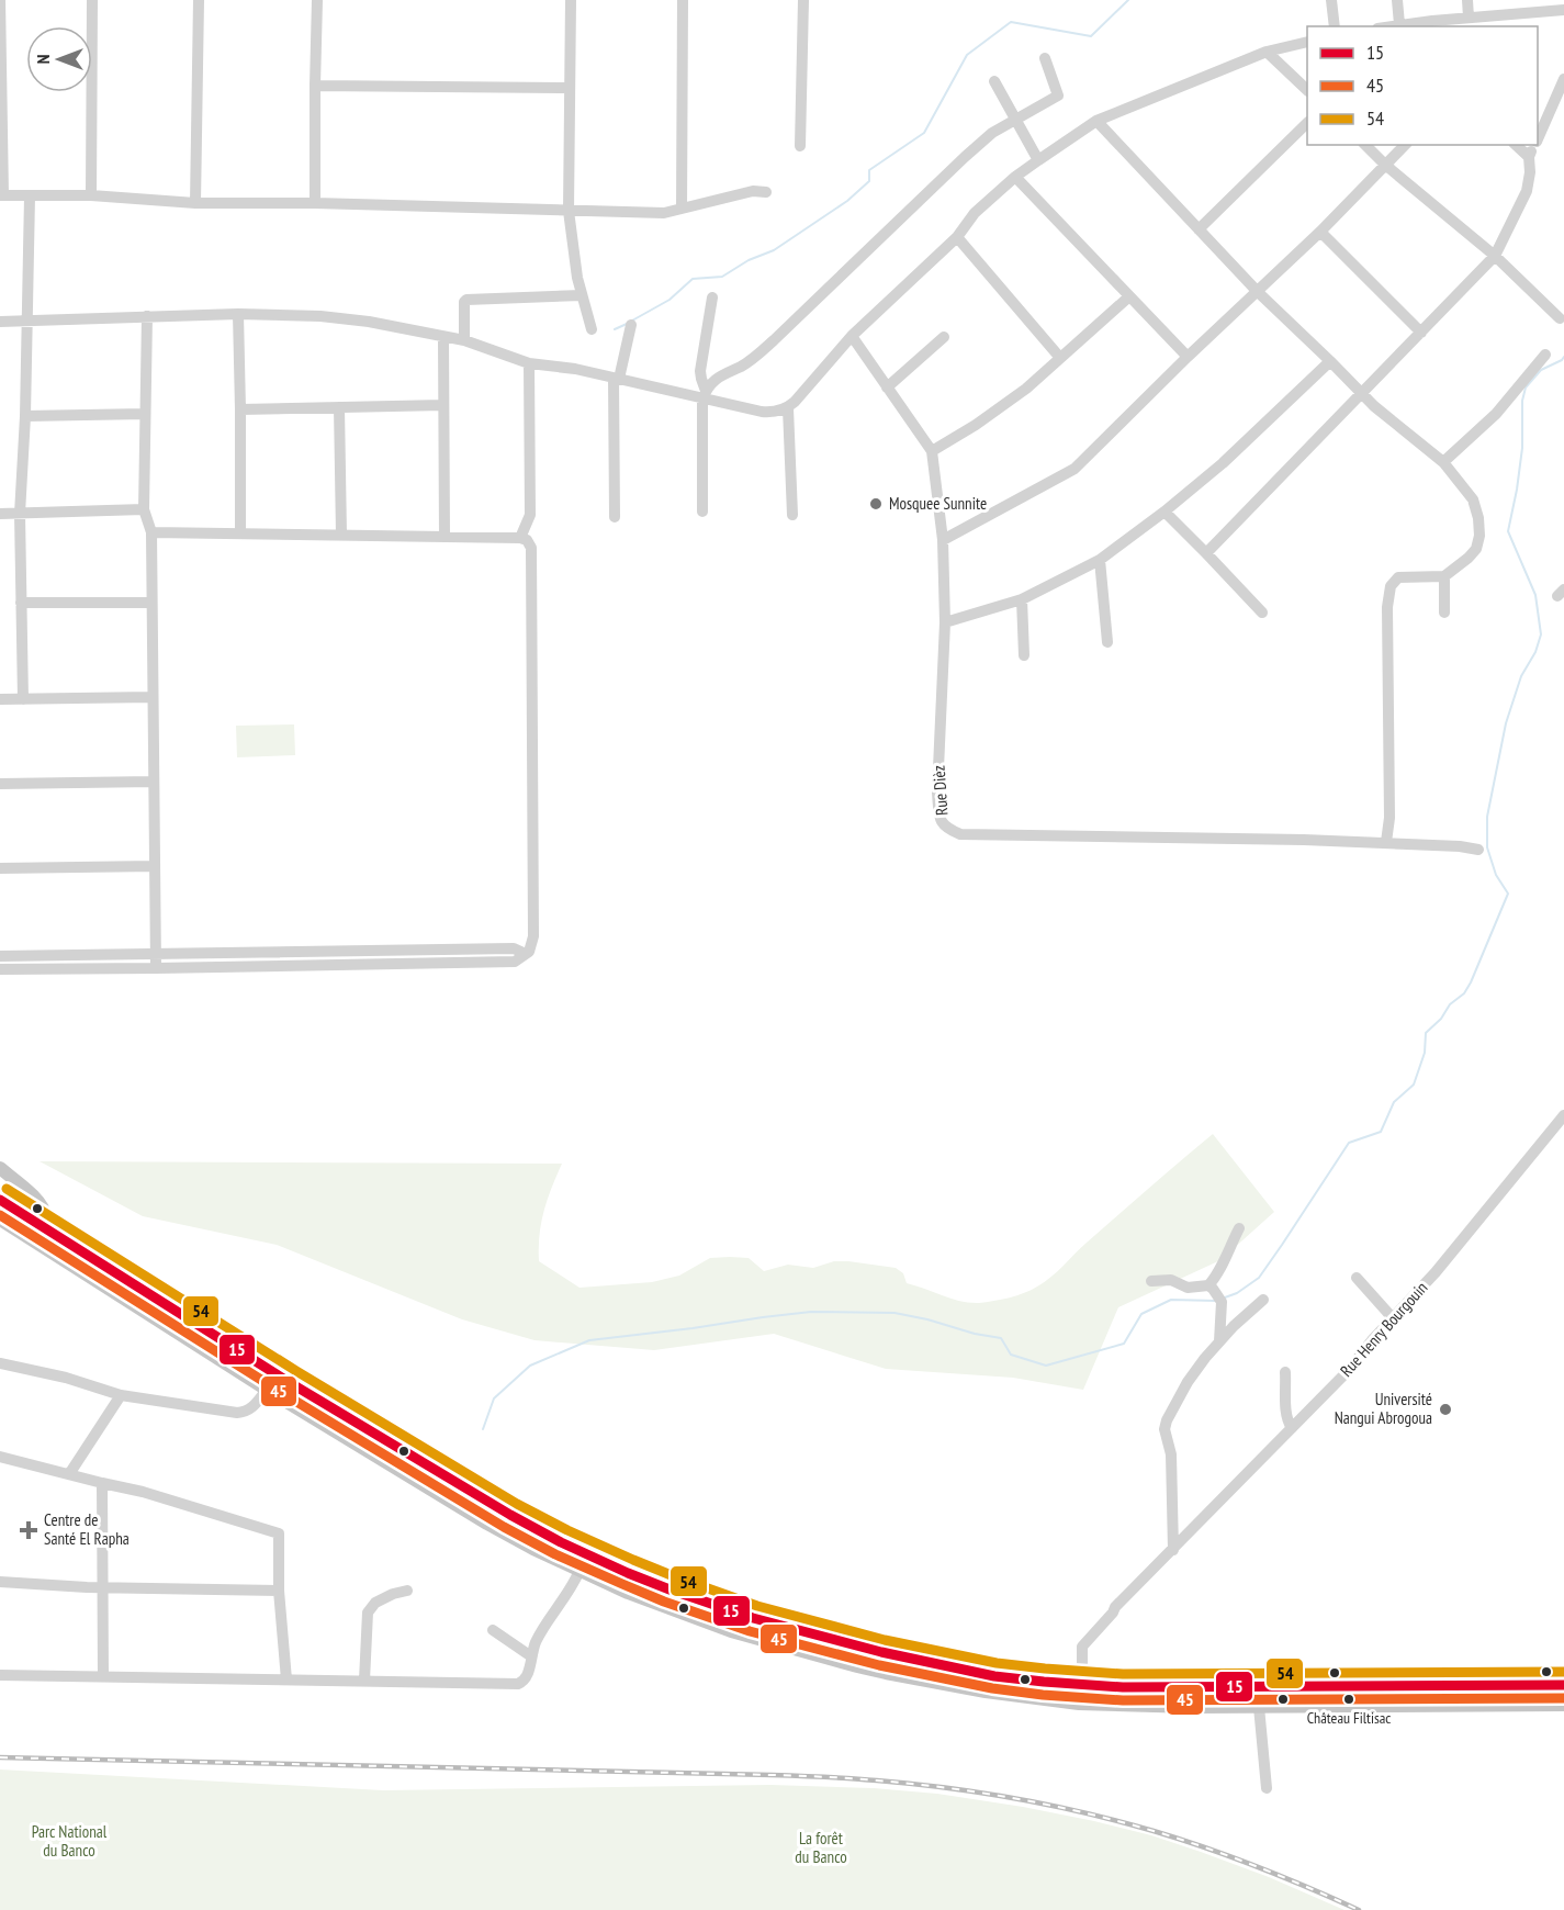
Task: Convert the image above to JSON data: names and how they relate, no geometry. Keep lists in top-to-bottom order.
{
  "streets": {
    "street": ["Rue Dièz", "Rue Henry Bourgouin"]
  },
  "parks": ["Parc National du Banco", "La forêt du Banco"],
  "places": {
    "other": ["Mosquee Sunnite", "Université Nangui Abrogoua", "Château Filtisac"],
    "health": ["Centre de Santé El Rapha"]
  },
  "lines": ["transit line 54", "transit line 15", "transit line 45"],
  "legend": ["15", "45", "54"],
  "north": "left"
}
